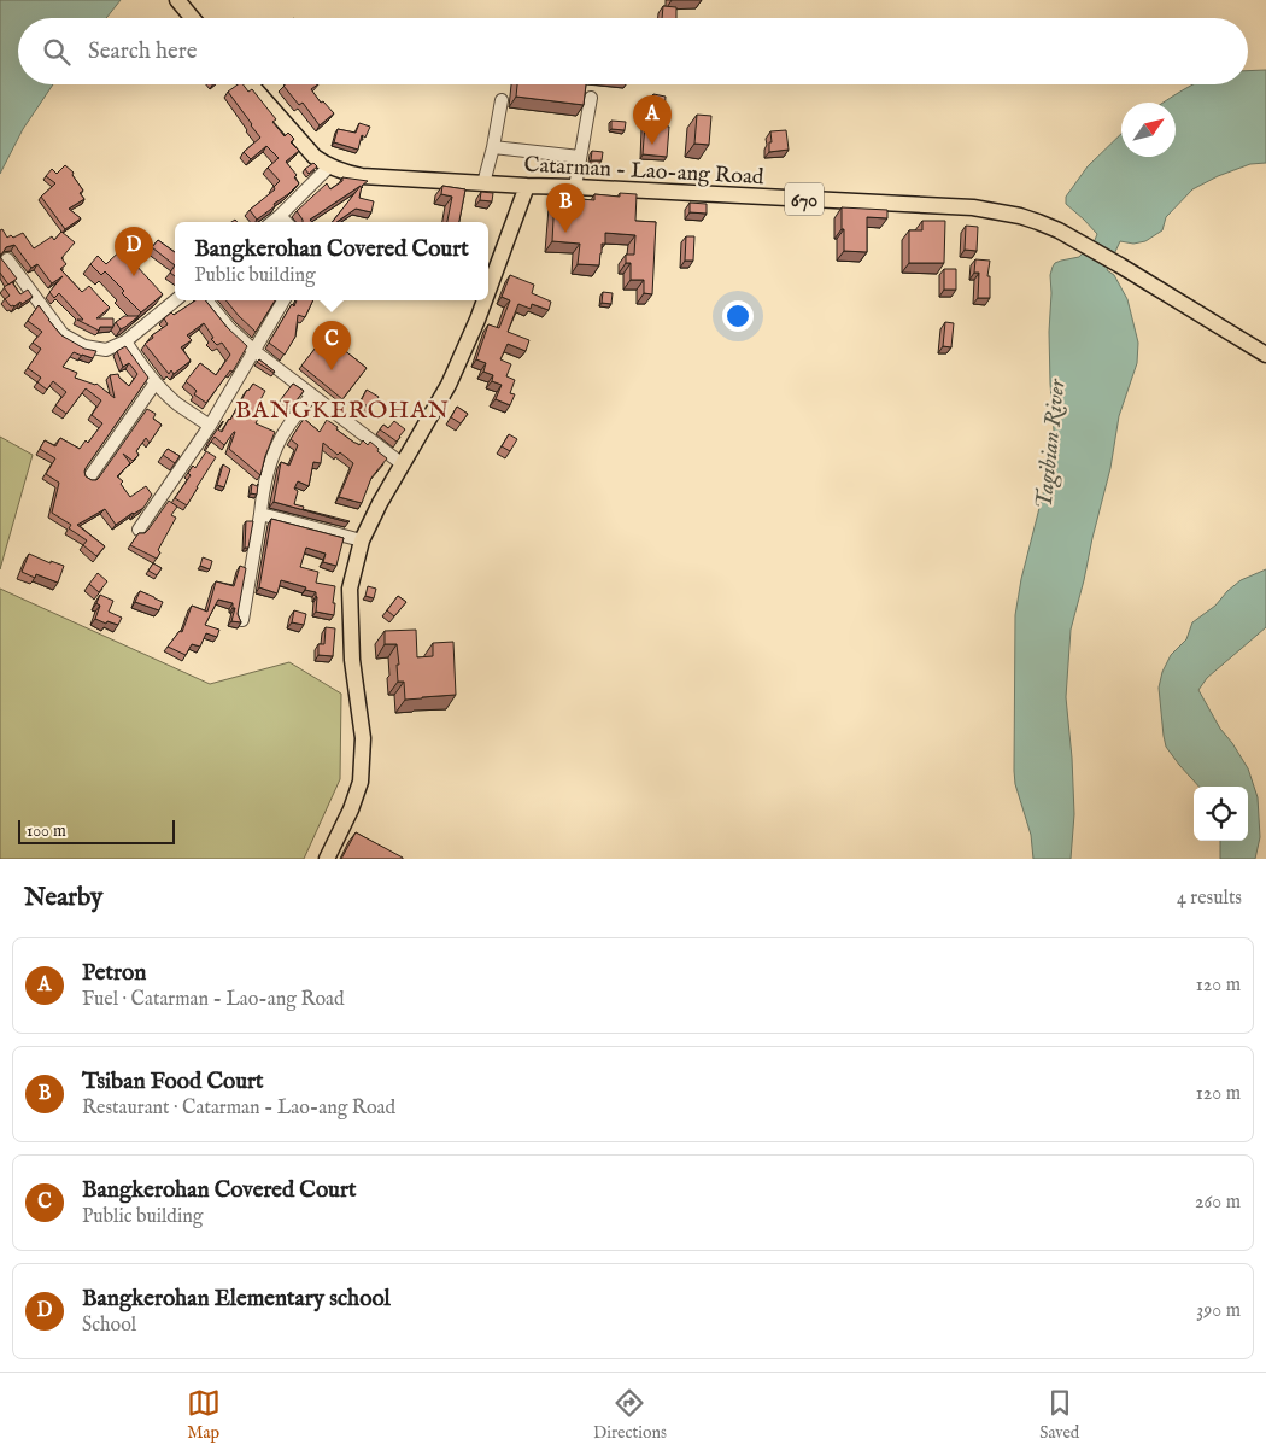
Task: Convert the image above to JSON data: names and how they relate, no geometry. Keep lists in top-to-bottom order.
{
  "streets": {
    "main road": ["Catarman - Lao-ang Road", "670"]
  },
  "districts": ["BANGKEROHAN"],
  "water": ["Tagibian River"],
  "scale_bar": "100 m",
  "north": "top right",
  "page": {
    "search": "Search here",
    "pins": [
      "A",
      "B",
      "D",
      "C"
    ],
    "popup": ["Bangkerohan Covered Court", "Public building"],
    "scale": "100 m",
    "heading": ["Nearby", "4 results"],
    "list": [
      {
        "mark": "A",
        "name": "Petron",
        "note": "Fuel · Catarman - Lao-ang Road",
        "value": "120 m"
      },
      {
        "mark": "B",
        "name": "Tsiban Food Court",
        "note": "Restaurant · Catarman - Lao-ang Road",
        "value": "120 m"
      },
      {
        "mark": "C",
        "name": "Bangkerohan Covered Court",
        "note": "Public building",
        "value": "260 m"
      },
      {
        "mark": "D",
        "name": "Bangkerohan Elementary school",
        "note": "School",
        "value": "390 m"
      }
    ],
    "nav": ["Map", "Directions", "Saved"]
  }
}
